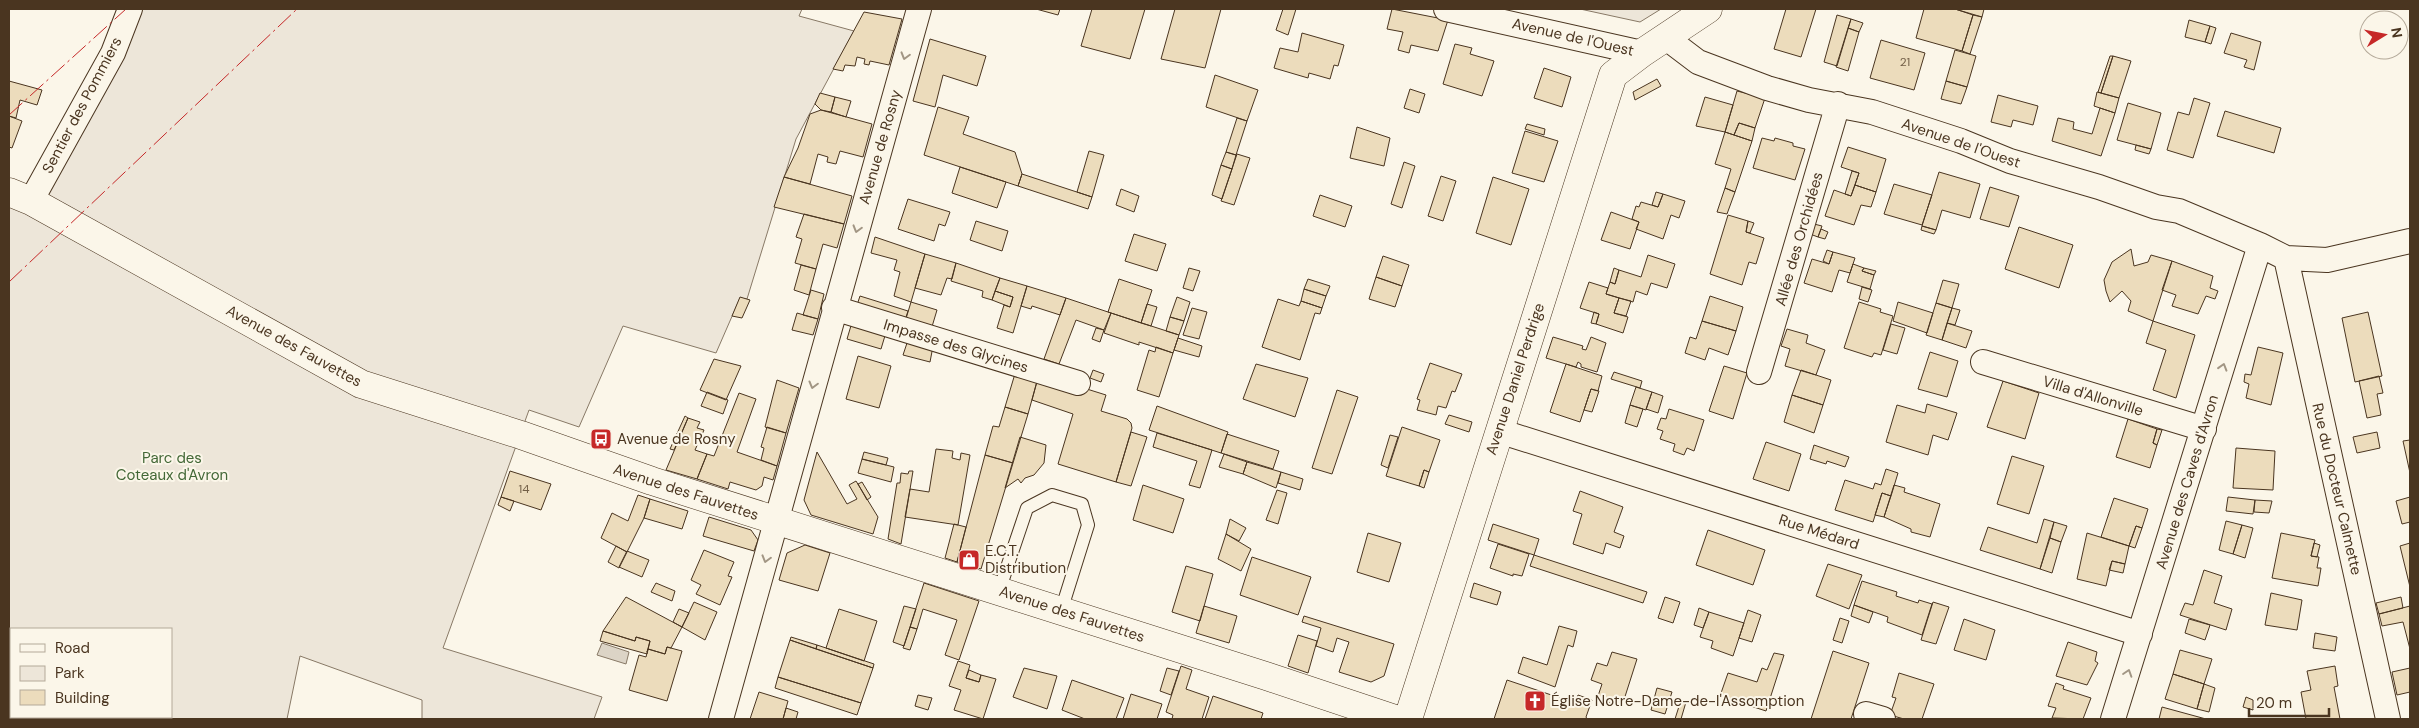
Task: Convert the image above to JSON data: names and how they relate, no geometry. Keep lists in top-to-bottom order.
{
  "streets": {
    "street": [
      "Avenue de l'Ouest",
      "Sentier des Pommiers",
      "Avenue de Rosny",
      "Allée des Orchidées",
      "Avenue des Fauvettes",
      "Impasse des Glycines",
      "Avenue Daniel Perdrige",
      "Villa d'Allonville",
      "Avenue des Caves d'Avron",
      "Rue du Docteur Calmette",
      "Rue Médard"
    ]
  },
  "crossings": [
    ["Avenue de l'Ouest", "Allée des Orchidées"],
    ["Avenue de l'Ouest", "Avenue Daniel Perdrige"],
    ["Avenue de l'Ouest", "Avenue des Caves d'Avron"],
    ["Avenue de l'Ouest", "Rue du Docteur Calmette"],
    ["Sentier des Pommiers", "Avenue des Fauvettes"],
    ["Avenue de Rosny", "Avenue des Fauvettes"],
    ["Avenue de Rosny", "Impasse des Glycines"],
    ["Avenue Daniel Perdrige", "Rue Médard"],
    ["Villa d'Allonville", "Avenue des Caves d'Avron"],
    ["Avenue des Caves d'Avron", "Rue Médard"]
  ],
  "one_way": ["Avenue de Rosny", "Avenue des Caves d'Avron"],
  "parks": ["Parc des Coteaux d'Avron"],
  "places": {
    "bus stop": ["Avenue de Rosny"],
    "shop": ["E.C.T. Distribution"],
    "church": ["Église Notre-Dame-de-l'Assomption"]
  },
  "house_numbers": ["21", "14"],
  "legend": ["Road", "Park", "Building"],
  "scale_bar": "20 m",
  "north": "right"
}
